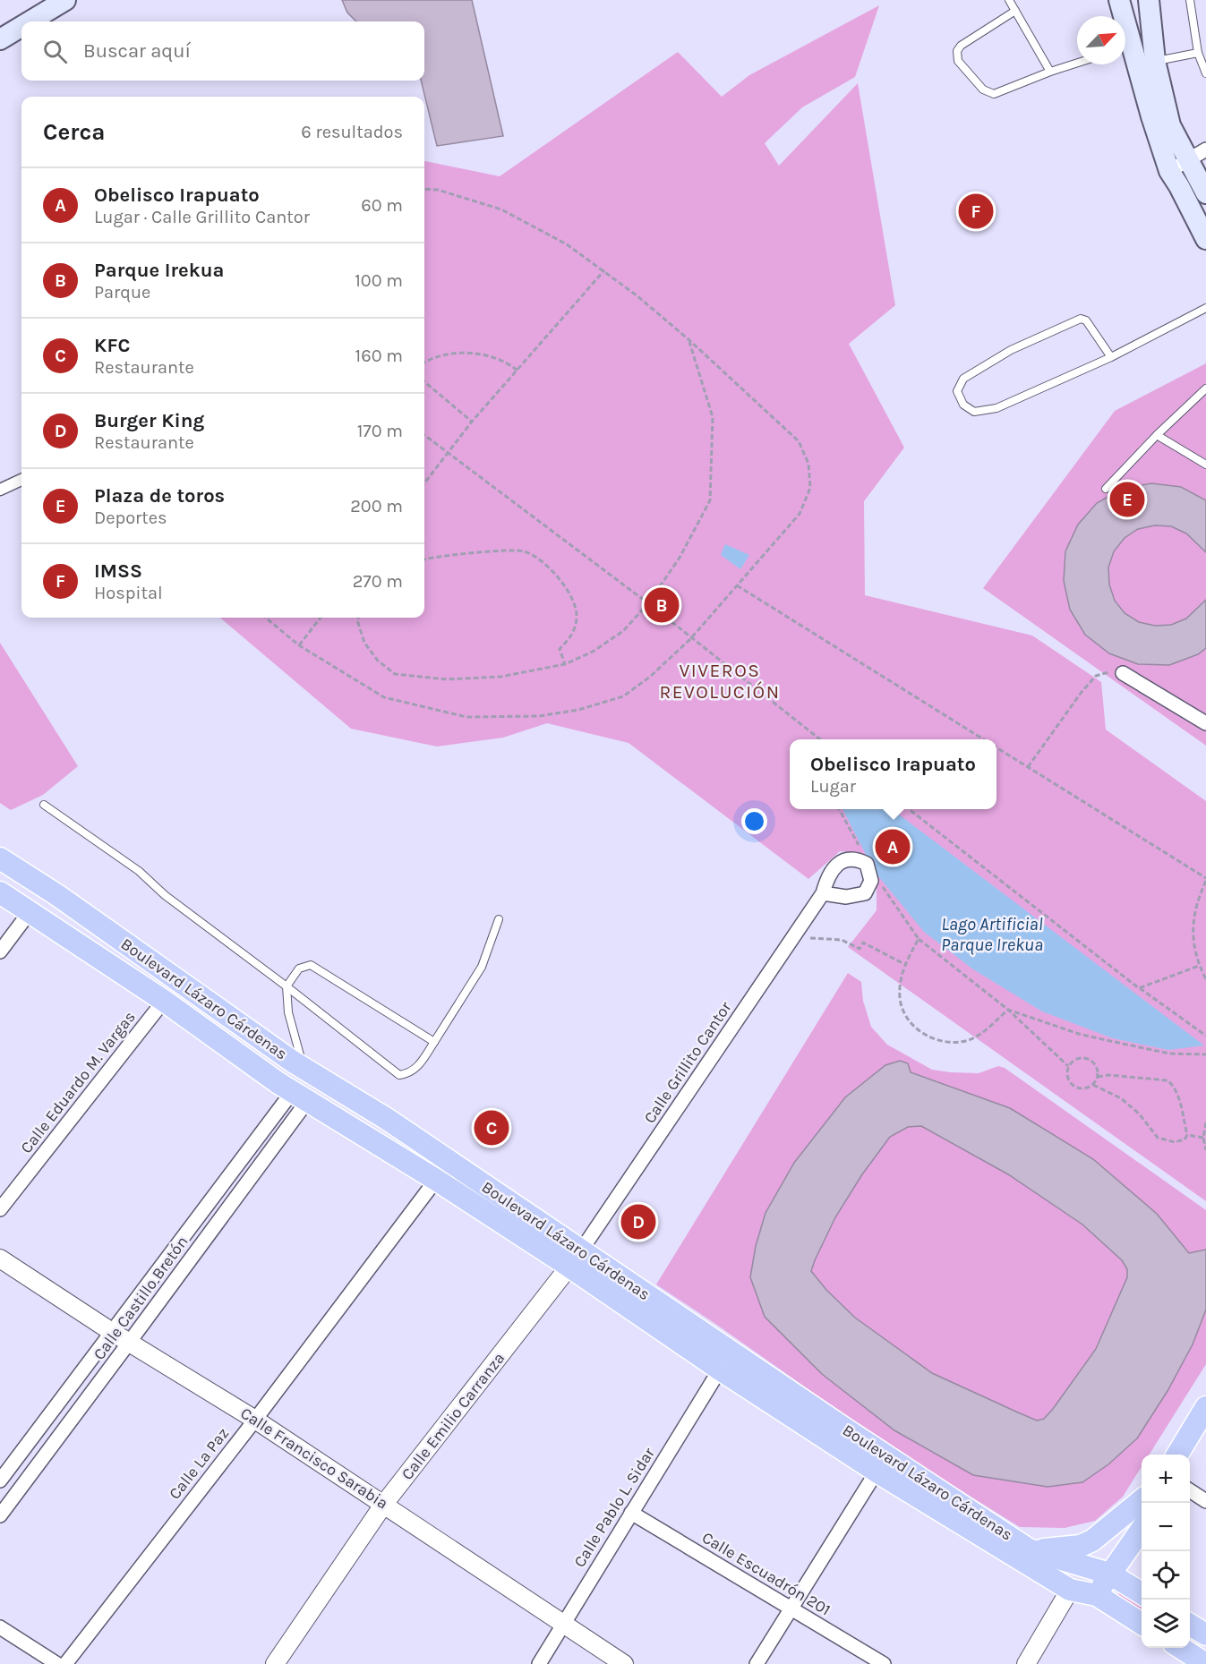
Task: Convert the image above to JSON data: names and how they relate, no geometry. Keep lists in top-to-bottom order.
{
  "streets": {
    "main road": ["Boulevard Lázaro Cárdenas"],
    "street": [
      "Calle Grillito Cantor",
      "Calle Eduardo M. Vargas",
      "Calle Castillo Bretón",
      "Calle Emilio Carranza",
      "Calle Francisco Sarabia",
      "Calle La Paz",
      "Calle Pablo L. Sidar",
      "Calle Escuadrón 201"
    ]
  },
  "crossings": [
    ["Boulevard Lázaro Cárdenas", "Calle Grillito Cantor"],
    ["Boulevard Lázaro Cárdenas", "Calle Eduardo M. Vargas"],
    ["Boulevard Lázaro Cárdenas", "Calle Castillo Bretón"],
    ["Boulevard Lázaro Cárdenas", "Calle Emilio Carranza"],
    ["Boulevard Lázaro Cárdenas", "Calle La Paz"],
    ["Boulevard Lázaro Cárdenas", "Calle Pablo L. Sidar"],
    ["Calle Grillito Cantor", "Calle Emilio Carranza"],
    ["Calle Castillo Bretón", "Calle Francisco Sarabia"],
    ["Calle Emilio Carranza", "Calle Francisco Sarabia"],
    ["Calle Francisco Sarabia", "Calle La Paz"],
    ["Calle Francisco Sarabia", "Calle Pablo L. Sidar"],
    ["Calle Pablo L. Sidar", "Calle Escuadrón 201"]
  ],
  "districts": ["VIVEROS REVOLUCIÓN"],
  "water": ["Lago Artificial Parque Irekua"],
  "north": "top right",
  "page": {
    "search": "Buscar aquí",
    "heading": ["Cerca", "6 resultados"],
    "list": [
      {
        "mark": "A",
        "name": "Obelisco Irapuato",
        "note": "Lugar · Calle Grillito Cantor",
        "value": "60 m"
      },
      {
        "mark": "B",
        "name": "Parque Irekua",
        "note": "Parque",
        "value": "100 m"
      },
      {
        "mark": "C",
        "name": "KFC",
        "note": "Restaurante",
        "value": "160 m"
      },
      {
        "mark": "D",
        "name": "Burger King",
        "note": "Restaurante",
        "value": "170 m"
      },
      {
        "mark": "E",
        "name": "Plaza de toros",
        "note": "Deportes",
        "value": "200 m"
      },
      {
        "mark": "F",
        "name": "IMSS",
        "note": "Hospital",
        "value": "270 m"
      }
    ],
    "pins": [
      "F",
      "E",
      "B",
      "A",
      "C",
      "D"
    ],
    "popup": ["Obelisco Irapuato", "Lugar"],
    "map_buttons": ["+", "−"]
  }
}
